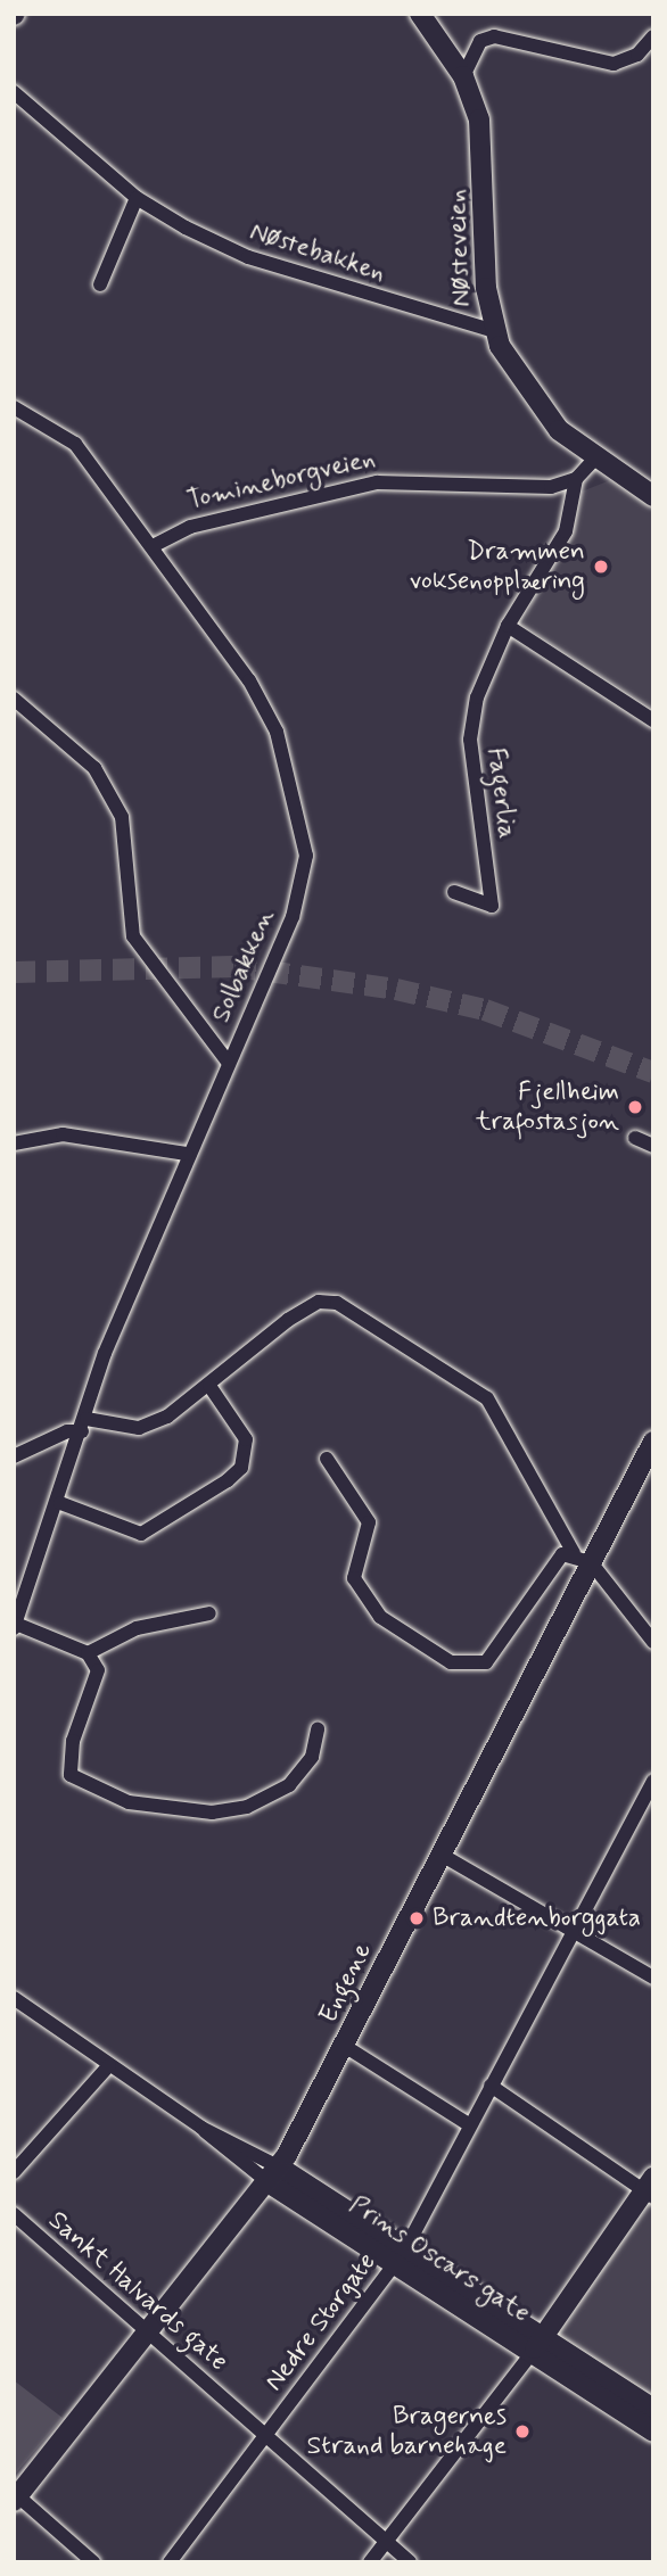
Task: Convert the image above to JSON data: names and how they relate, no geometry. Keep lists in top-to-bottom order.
{
  "streets": {
    "main road": ["Nøsteveien", "Engene", "Prins Oscars gate"],
    "street": [
      "Nøstebakken",
      "Tomineborgveien",
      "Fagerlia",
      "Solbakken",
      "Sankt Halvards gate",
      "Nedre Storgate"
    ]
  },
  "crossings": [
    ["Nøsteveien", "Nøstebakken"],
    ["Tomineborgveien", "Fagerlia"],
    ["Tomineborgveien", "Solbakken"],
    ["Engene", "Prins Oscars gate"],
    ["Engene", "Sankt Halvards gate"],
    ["Prins Oscars gate", "Nedre Storgate"],
    ["Sankt Halvards gate", "Nedre Storgate"]
  ],
  "places": [
    "Drammen voksenopplæring",
    "Fjellheim trafostasjon",
    "Brandtenborggata",
    "Bragernes Strand barnehage"
  ]
}
